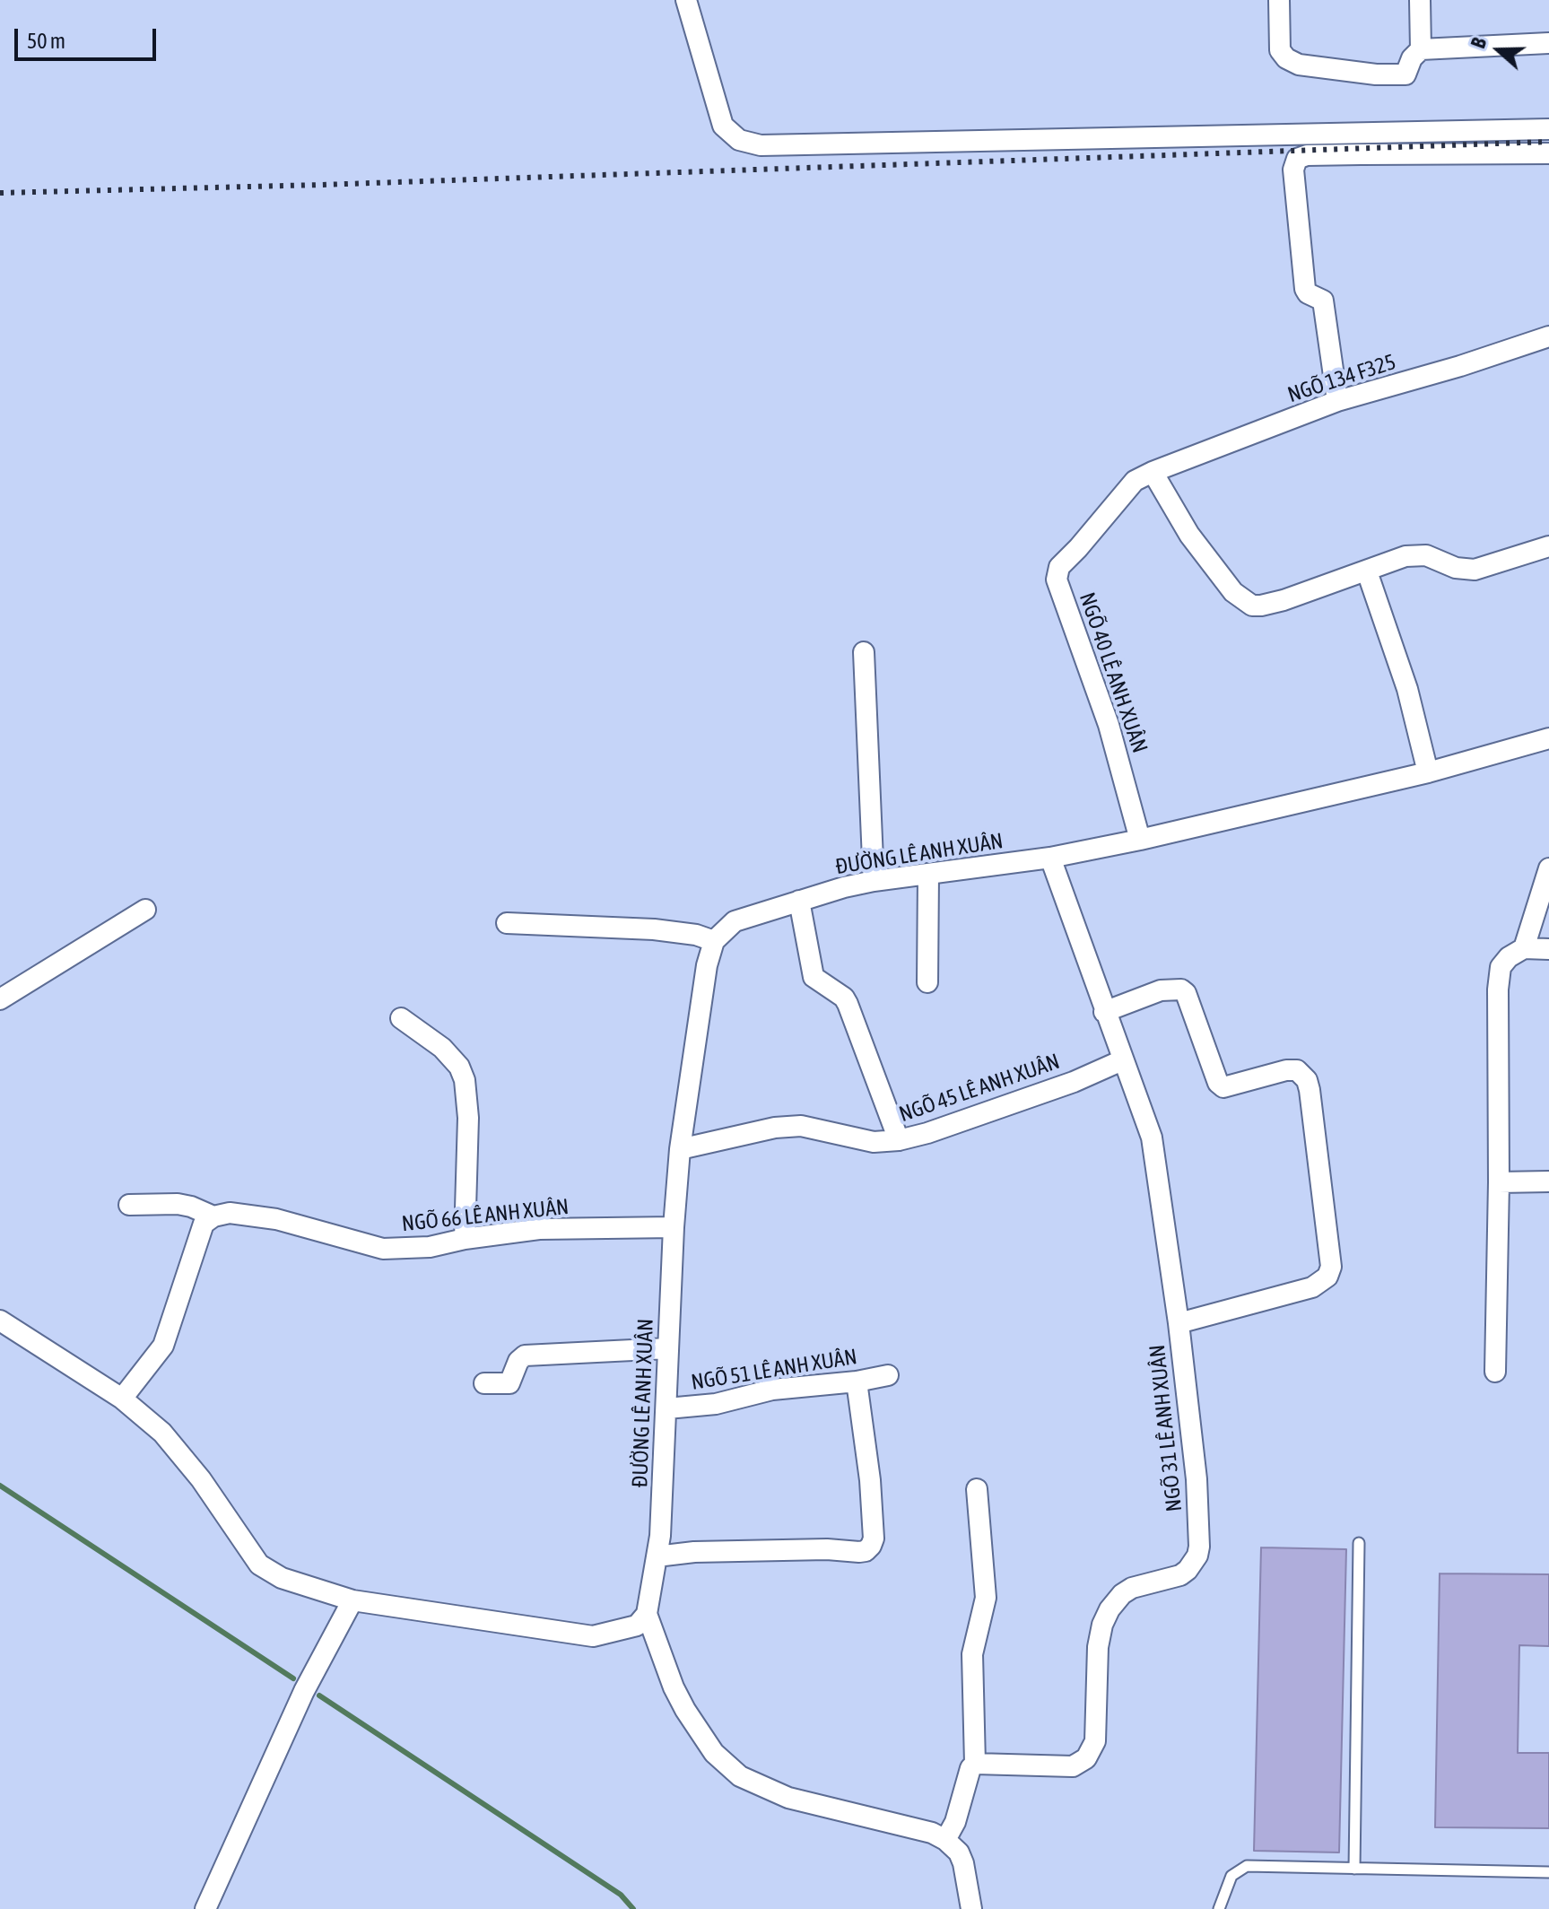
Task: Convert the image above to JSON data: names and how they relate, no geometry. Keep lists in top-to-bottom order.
{
  "streets": {
    "street": [
      "NGÕ 134 F325",
      "NGÕ 40 LÊ ANH XUÂN",
      "ĐƯỜNG LÊ ANH XUÂN",
      "NGÕ 45 LÊ ANH XUÂN",
      "NGÕ 66 LÊ ANH XUÂN",
      "NGÕ 51 LÊ ANH XUÂN",
      "NGÕ 31 LÊ ANH XUÂN"
    ]
  },
  "crossings": [
    ["NGÕ 134 F325", "NGÕ 40 LÊ ANH XUÂN"],
    ["NGÕ 40 LÊ ANH XUÂN", "ĐƯỜNG LÊ ANH XUÂN"],
    ["ĐƯỜNG LÊ ANH XUÂN", "NGÕ 45 LÊ ANH XUÂN"],
    ["ĐƯỜNG LÊ ANH XUÂN", "NGÕ 66 LÊ ANH XUÂN"],
    ["ĐƯỜNG LÊ ANH XUÂN", "NGÕ 51 LÊ ANH XUÂN"],
    ["ĐƯỜNG LÊ ANH XUÂN", "NGÕ 31 LÊ ANH XUÂN"],
    ["NGÕ 45 LÊ ANH XUÂN", "NGÕ 31 LÊ ANH XUÂN"]
  ],
  "scale_bar": "50 m",
  "north": "left"
}
